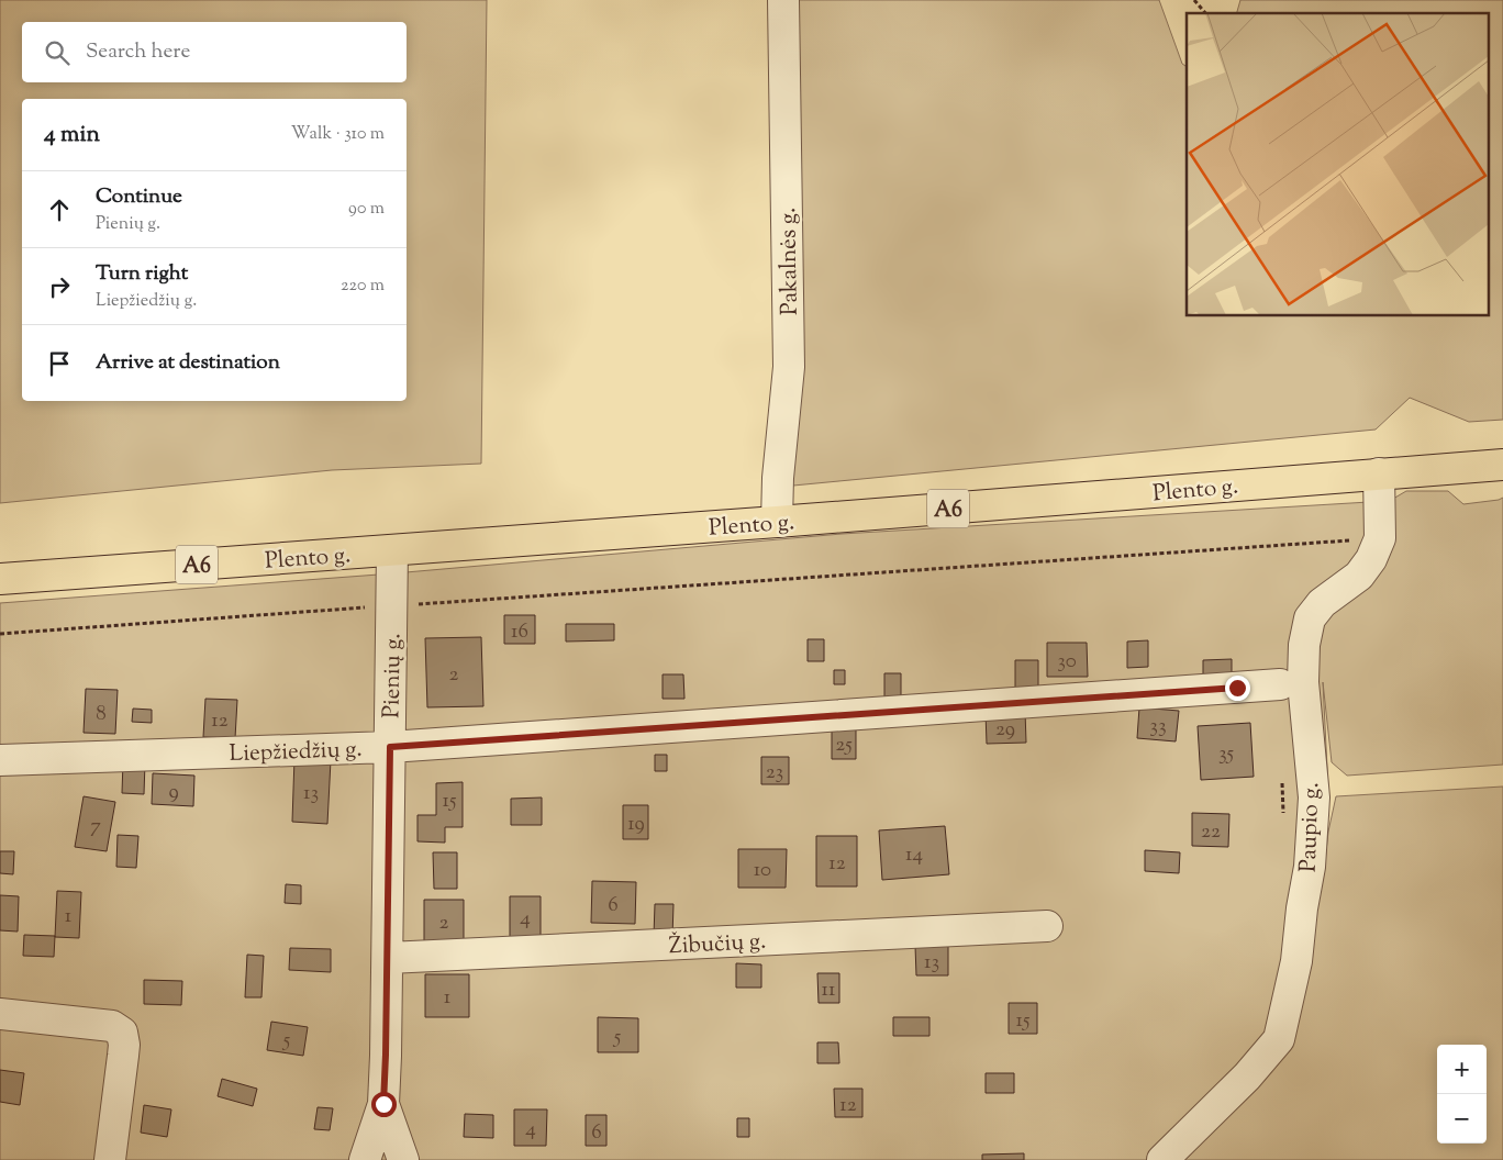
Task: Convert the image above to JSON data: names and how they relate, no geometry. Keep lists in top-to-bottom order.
{
  "streets": {
    "highway": ["Plento g.", "A6"],
    "street": [
      "Pakalnės g.",
      "Pienių g.",
      "Liepžiedžių g.",
      "Paupio g.",
      "Žibučių g."
    ]
  },
  "crossings": [
    ["Pakalnės g.", "Plento g."],
    ["Plento g.", "Pienių g."],
    ["Plento g.", "Paupio g."],
    ["Pienių g.", "Liepžiedžių g."],
    ["Pienių g.", "Žibučių g."]
  ],
  "house_numbers": [
    "16",
    "30",
    "2",
    "8",
    "12",
    "33",
    "29",
    "25",
    "35",
    "23",
    "9",
    "13",
    "15",
    "19",
    "7",
    "22",
    "14",
    "12",
    "10",
    "6",
    "1",
    "4",
    "2",
    "13",
    "11",
    "1",
    "15",
    "5",
    "5",
    "12",
    "4",
    "6"
  ],
  "page": {
    "search": "Search here",
    "heading": ["4 min", "Walk · 310 m"],
    "list": [
      ["Continue", "Pienių g.", "90 m"],
      ["Turn right", "Liepžiedžių g.", "220 m"],
      "Arrive at destination"
    ],
    "map_buttons": ["+", "−"]
  }
}
